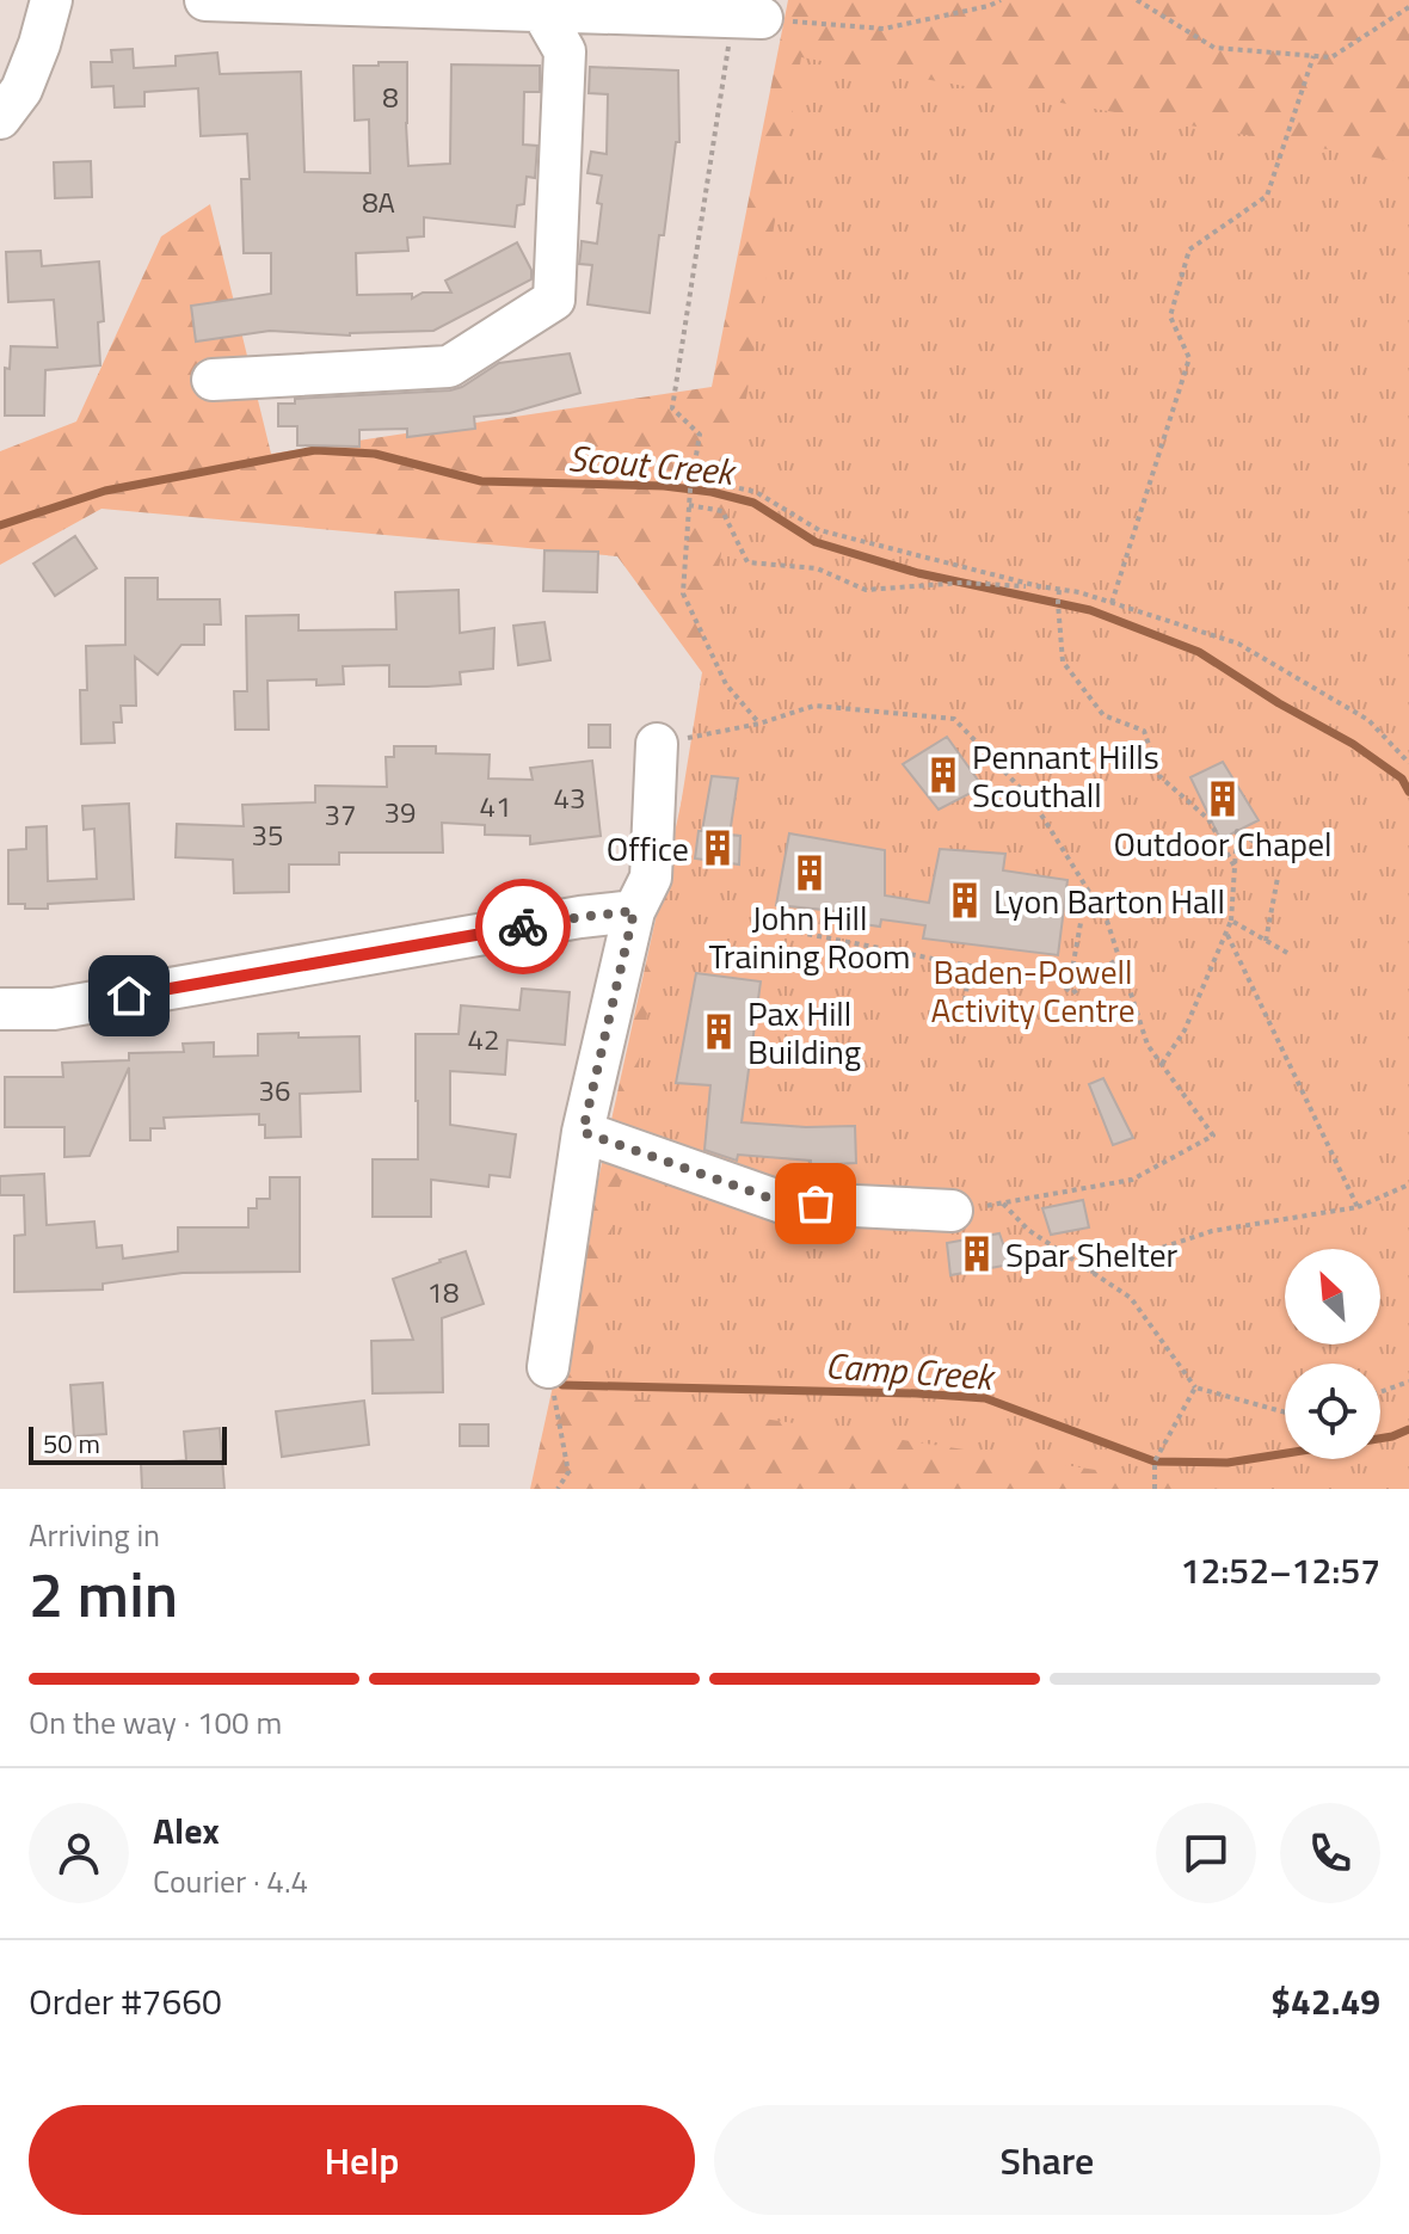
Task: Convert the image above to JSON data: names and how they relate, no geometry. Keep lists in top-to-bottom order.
{
  "water": ["Scout Creek", "Camp Creek"],
  "parks": ["Baden-Powell Activity Centre"],
  "places": {
    "building": [
      "Pennant Hills Scouthall",
      "Outdoor Chapel",
      "Office",
      "John Hill Training Room",
      "Lyon Barton Hall",
      "Pax Hill Building",
      "Spar Shelter"
    ]
  },
  "house_numbers": [
    "8",
    "8A",
    "43",
    "41",
    "39",
    "37",
    "35",
    "42",
    "36",
    "18"
  ],
  "scale_bar": "50 m",
  "north": "top left",
  "page": {
    "scale": "50 m",
    "heading": ["2 min", "Arriving in", "12:52–12:57"],
    "panel": [
      "Alex",
      "Courier · 4.4",
      "Order #7660",
      "$42.49"
    ],
    "bar": "On the way · 100 m",
    "buttons": ["Help", "Share"]
  }
}
